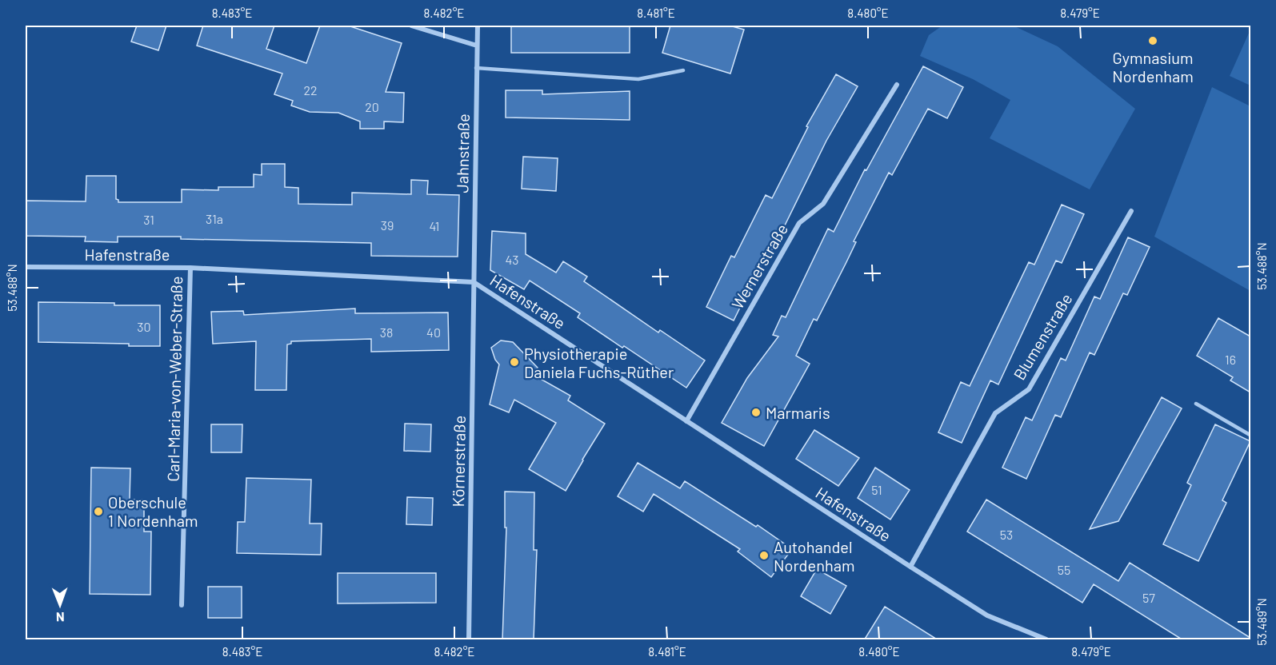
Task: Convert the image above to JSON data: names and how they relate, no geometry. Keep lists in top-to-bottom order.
{
  "streets": {
    "street": [
      "Jahnstraße",
      "Hafenstraße",
      "Wernerstraße",
      "Blumenstraße",
      "Carl-Maria-von-Weber-Straße",
      "Körnerstraße"
    ]
  },
  "crossings": [
    ["Jahnstraße", "Hafenstraße"],
    ["Jahnstraße", "Körnerstraße"],
    ["Hafenstraße", "Wernerstraße"],
    ["Hafenstraße", "Blumenstraße"],
    ["Hafenstraße", "Carl-Maria-von-Weber-Straße"],
    ["Hafenstraße", "Körnerstraße"]
  ],
  "places": [
    "Gymnasium Nordenham",
    "Physiotherapie Daniela Fuchs-Rüther",
    "Marmaris",
    "Oberschule 1 Nordenham",
    "Autohandel Nordenham"
  ],
  "house_numbers": [
    "22",
    "20",
    "31a",
    "31",
    "39",
    "41",
    "43",
    "30",
    "38",
    "40",
    "16",
    "51",
    "53",
    "55",
    "57"
  ],
  "north": "bottom",
  "coordinates": [
    "8.483°E",
    "8.482°E",
    "8.481°E",
    "8.480°E",
    "8.479°E",
    "53.488°N",
    "53.489°N"
  ]
}
